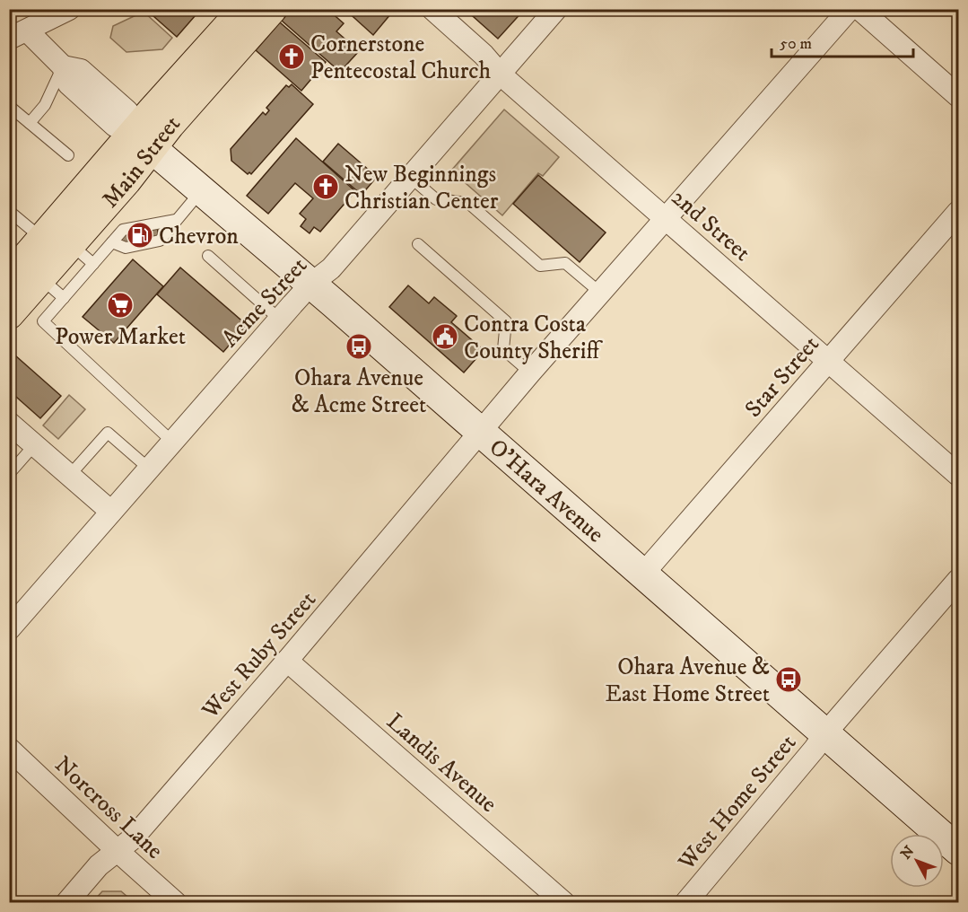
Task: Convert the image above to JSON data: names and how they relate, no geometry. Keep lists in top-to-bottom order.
{
  "streets": {
    "main road": ["Main Street", "O'Hara Avenue"],
    "street": [
      "2nd Street",
      "Acme Street",
      "Star Street",
      "West Ruby Street",
      "Landis Avenue",
      "West Home Street",
      "Norcross Lane"
    ]
  },
  "crossings": [
    ["Main Street", "O'Hara Avenue"],
    ["2nd Street", "Acme Street"],
    ["2nd Street", "Star Street"],
    ["2nd Street", "West Ruby Street"],
    ["Acme Street", "O'Hara Avenue"],
    ["Star Street", "O'Hara Avenue"],
    ["O'Hara Avenue", "West Ruby Street"],
    ["O'Hara Avenue", "West Home Street"],
    ["West Ruby Street", "Landis Avenue"],
    ["West Ruby Street", "Norcross Lane"]
  ],
  "places": {
    "church": ["Cornerstone Pentecostal Church", "New Beginnings Christian Center"],
    "fuel station": ["Chevron"],
    "supermarket": ["Power Market"],
    "public building": ["Contra Costa County Sheriff"],
    "bus stop": ["Ohara Avenue & Acme Street", "Ohara Avenue & East Home Street"]
  },
  "scale_bar": "50 m",
  "north": "top left"
}
